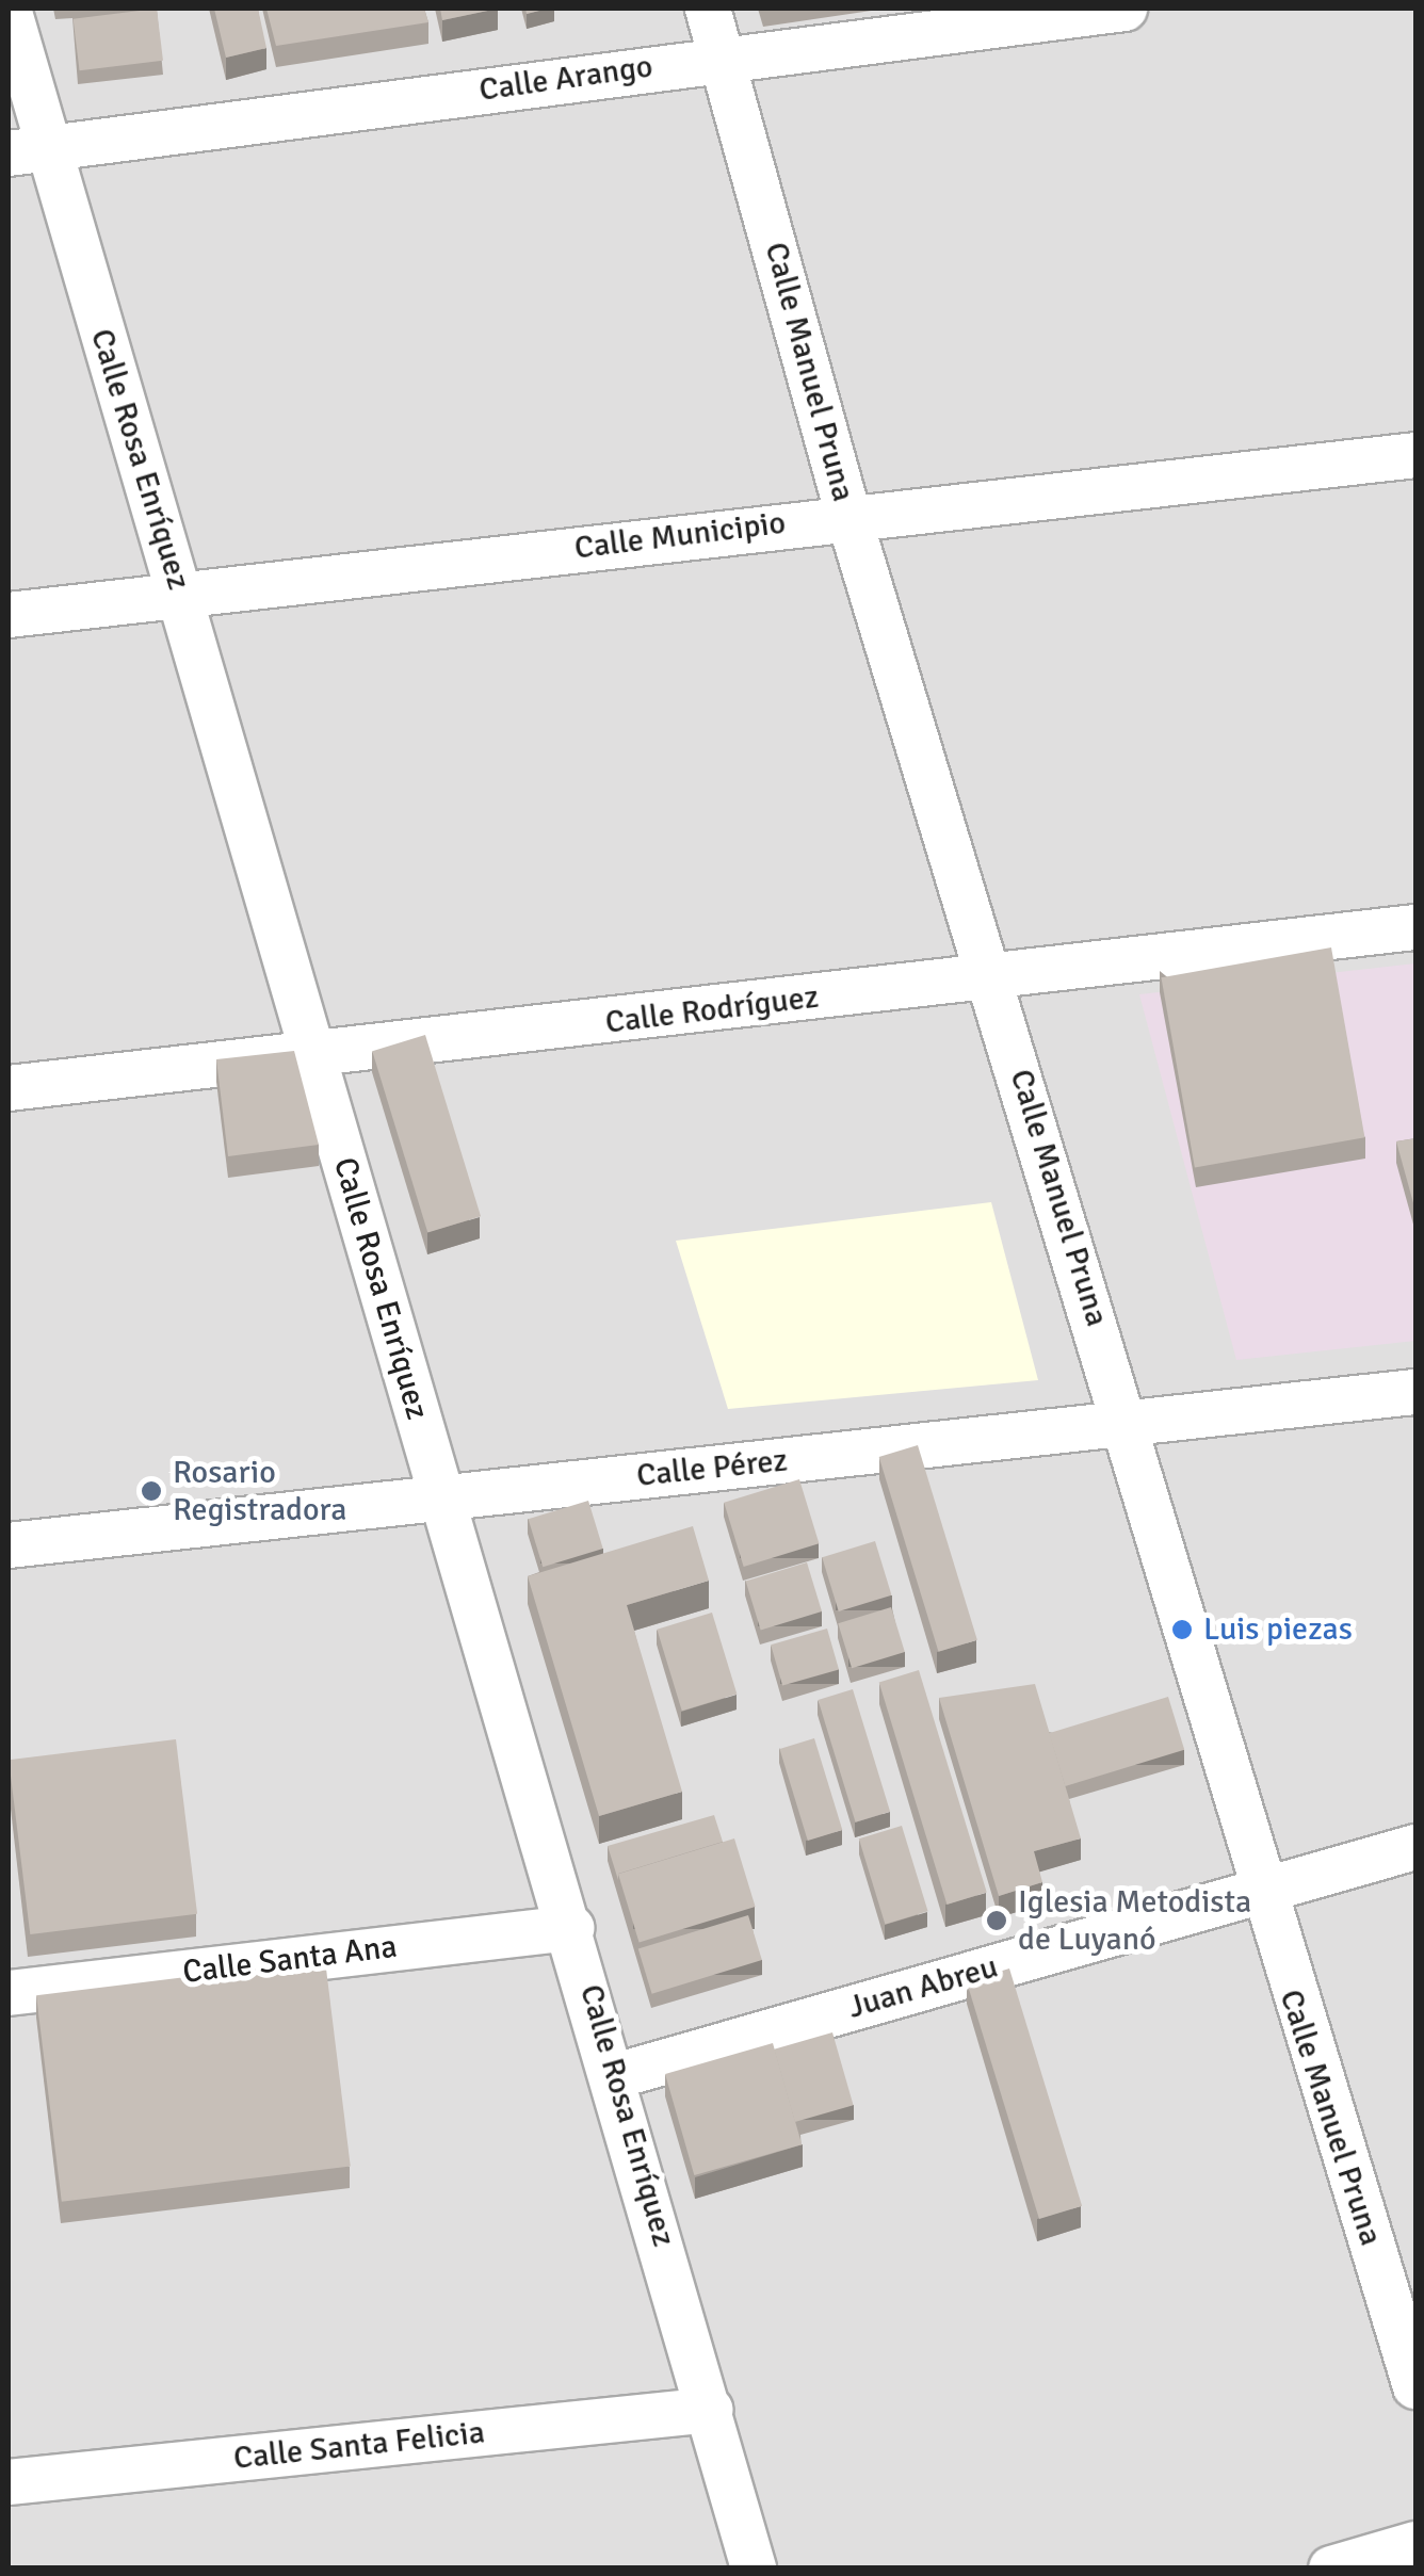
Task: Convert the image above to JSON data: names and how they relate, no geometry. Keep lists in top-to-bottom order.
{
  "streets": {
    "street": [
      "Calle Arango",
      "Calle Manuel Pruna",
      "Calle Rosa Enríquez",
      "Calle Municipio",
      "Calle Rodríguez",
      "Calle Pérez",
      "Calle Santa Ana",
      "Juan Abreu",
      "Calle Santa Felicia"
    ]
  },
  "crossings": [
    ["Calle Arango", "Calle Manuel Pruna"],
    ["Calle Arango", "Calle Rosa Enríquez"],
    ["Calle Manuel Pruna", "Calle Municipio"],
    ["Calle Manuel Pruna", "Calle Rodríguez"],
    ["Calle Manuel Pruna", "Calle Pérez"],
    ["Calle Manuel Pruna", "Juan Abreu"],
    ["Calle Rosa Enríquez", "Calle Municipio"],
    ["Calle Rosa Enríquez", "Calle Rodríguez"],
    ["Calle Rosa Enríquez", "Calle Pérez"],
    ["Calle Rosa Enríquez", "Calle Santa Ana"],
    ["Calle Rosa Enríquez", "Juan Abreu"],
    ["Calle Rosa Enríquez", "Calle Santa Felicia"]
  ],
  "places": ["Rosario Registradora", "Luis piezas", "Iglesia Metodista de Luyanó"]
}
